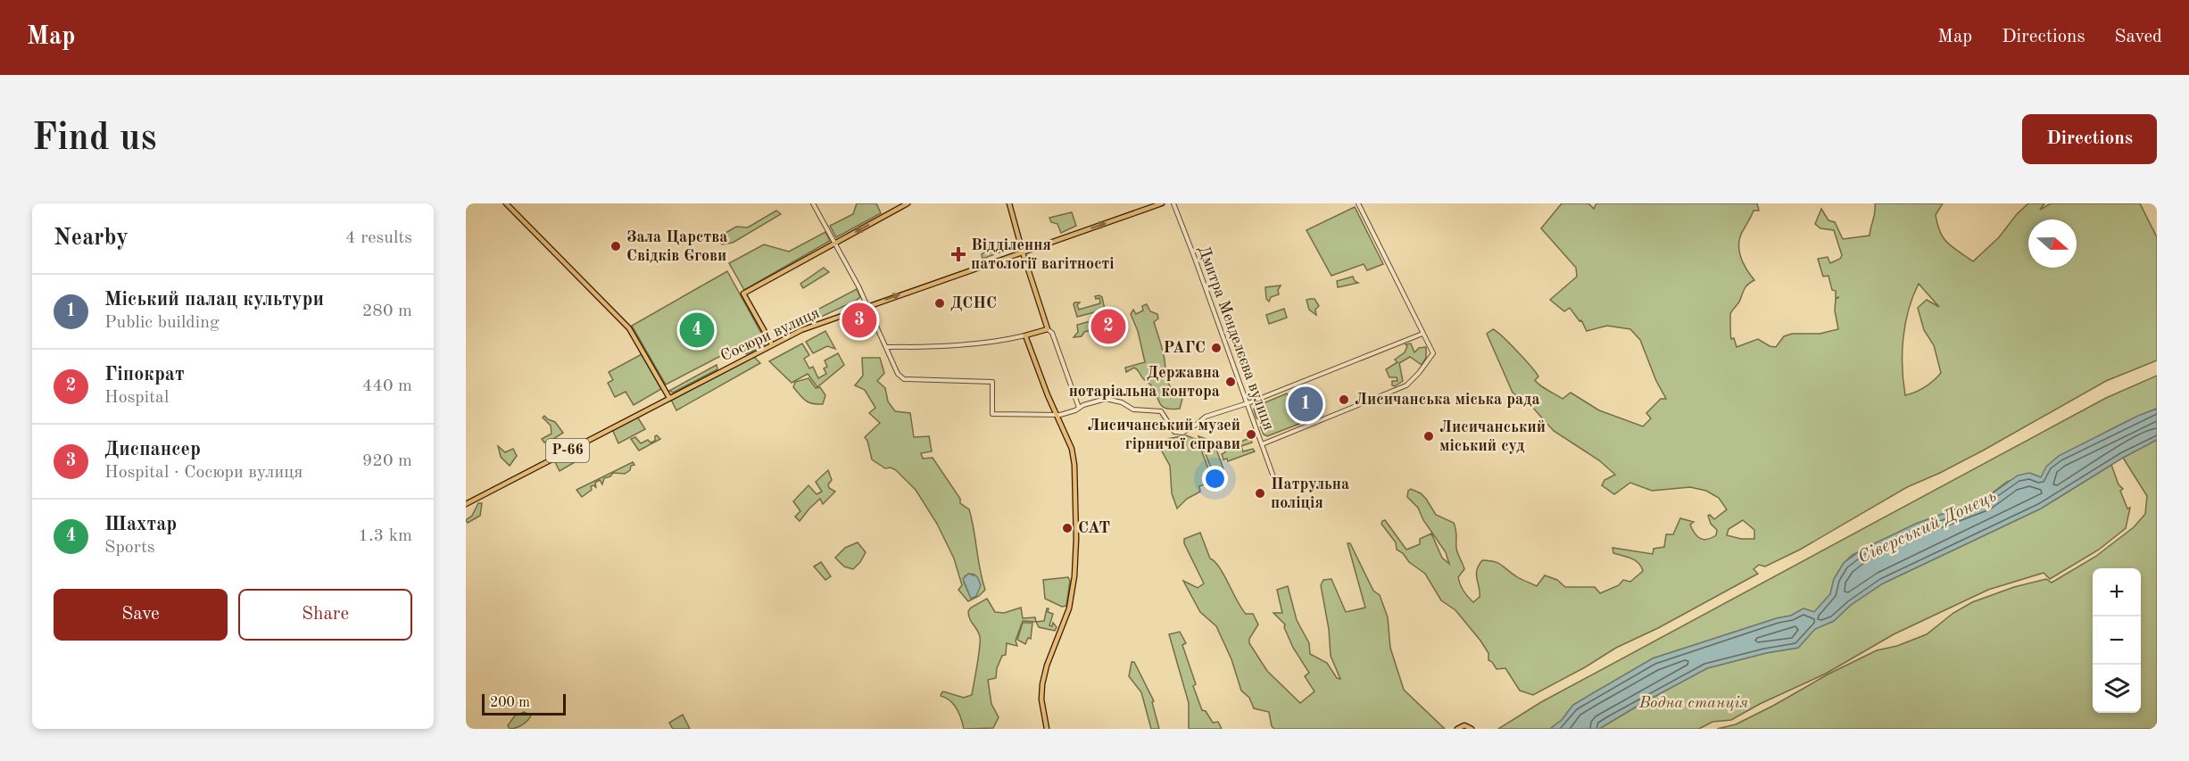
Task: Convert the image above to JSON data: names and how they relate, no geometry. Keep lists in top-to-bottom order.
{
  "streets": {
    "main road": ["Сосюри вулиця", "Р-66"],
    "street": ["Дмитра Менделєєва вулиця"]
  },
  "one_way": ["Сосюри вулиця"],
  "water": ["Сіверський Донець"],
  "parks": ["Водна станція"],
  "places": {
    "other": [
      "Зала Царства Свідків Єгови",
      "ДСНС",
      "РАГС",
      "Державна нотаріальна контора",
      "Лисичанська міська рада",
      "Лисичанський музей гірничої справи",
      "Лисичанський міський суд",
      "Патрульна поліція",
      "САТ"
    ],
    "health": ["Відділення патології вагітності"]
  },
  "scale_bar": "200 m",
  "north": "right",
  "page": {
    "header": "Map",
    "nav": ["Map", "Directions", "Saved"],
    "buttons": [
      "Directions",
      ["Save", "Share"]
    ],
    "title": "Find us",
    "heading": ["Nearby", "4 results"],
    "list": [
      {
        "mark": "1",
        "name": "Міський палац культури",
        "note": "Public building",
        "value": "280 m"
      },
      {
        "mark": "2",
        "name": "Гіпократ",
        "note": "Hospital",
        "value": "440 m"
      },
      {
        "mark": "3",
        "name": "Диспансер",
        "note": "Hospital · Сосюри вулиця",
        "value": "920 m"
      },
      {
        "mark": "4",
        "name": "Шахтар",
        "note": "Sports",
        "value": "1.3 km"
      }
    ],
    "pins": [
      "3",
      "2",
      "4",
      "1"
    ],
    "map_buttons": ["+", "−"],
    "scale": "200 m"
  }
}
